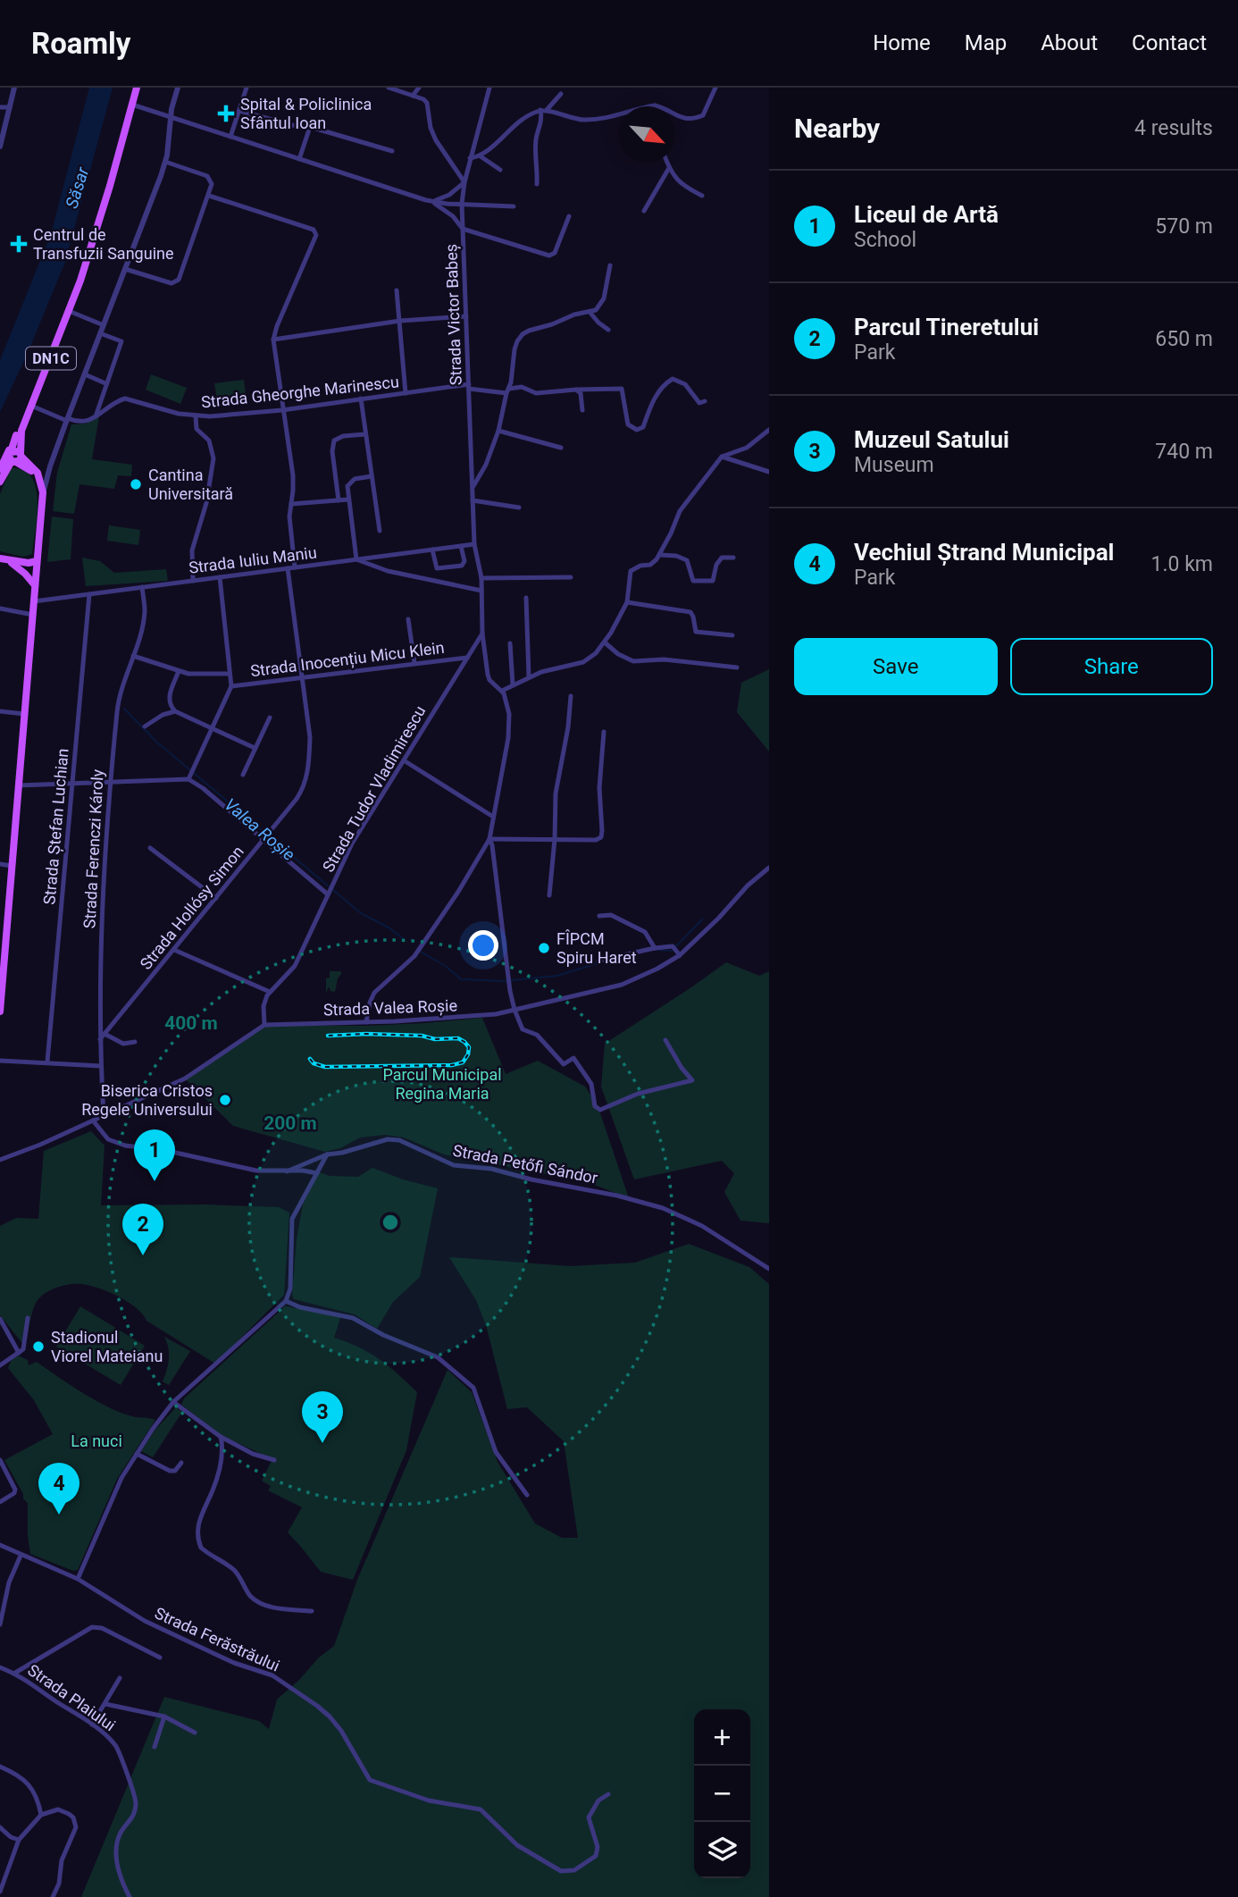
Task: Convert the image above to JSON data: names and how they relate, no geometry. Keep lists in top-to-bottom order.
{
  "streets": {
    "main road": ["DN1C"],
    "street": [
      "Strada Victor Babeș",
      "Strada Gheorghe Marinescu",
      "Strada Iuliu Maniu",
      "Strada Inocențiu Micu Klein",
      "Strada Tudor Vladimirescu",
      "Strada Ștefan Luchian",
      "Strada Ferenczi Károly",
      "Strada Hollósy Simon",
      "Strada Valea Roșie",
      "Strada Petőfi Sándor",
      "Strada Ferăstrăului",
      "Strada Plaiului"
    ]
  },
  "crossings": [
    ["Strada Victor Babeș", "Strada Gheorghe Marinescu"],
    ["Strada Victor Babeș", "Strada Iuliu Maniu"],
    ["Strada Victor Babeș", "Strada Tudor Vladimirescu"],
    ["DN1C", "Strada Gheorghe Marinescu"],
    ["Strada Iuliu Maniu", "Strada Ștefan Luchian"],
    ["Strada Iuliu Maniu", "Strada Ferenczi Károly"],
    ["Strada Iuliu Maniu", "Strada Hollósy Simon"],
    ["Strada Inocențiu Micu Klein", "Strada Tudor Vladimirescu"],
    ["Strada Inocențiu Micu Klein", "Strada Hollósy Simon"],
    ["Strada Ferenczi Károly", "Strada Hollósy Simon"]
  ],
  "water": ["Săsar", "Valea Roșie"],
  "parks": ["Parcul Municipal Regina Maria", "La nuci"],
  "places": {
    "health": ["Spital & Policlinica Sfântul Ioan", "Centrul de Transfuzii Sanguine"],
    "other": [
      "Cantina Universitară",
      "FÎPCM Spiru Haret",
      "Biserica Cristos Regele Universului",
      "Stadionul Viorel Mateianu"
    ]
  },
  "north": "bottom right",
  "page": {
    "header": "Roamly",
    "nav": [
      "Home",
      "Map",
      "About",
      "Contact"
    ],
    "heading": ["Nearby", "4 results"],
    "list": [
      {
        "mark": "1",
        "name": "Liceul de Artă",
        "note": "School",
        "value": "570 m"
      },
      {
        "mark": "2",
        "name": "Parcul Tineretului",
        "note": "Park",
        "value": "650 m"
      },
      {
        "mark": "3",
        "name": "Muzeul Satului",
        "note": "Museum",
        "value": "740 m"
      },
      {
        "mark": "4",
        "name": "Vechiul Ștrand Municipal",
        "note": "Park",
        "value": "1.0 km"
      }
    ],
    "buttons": ["Save", "Share"],
    "pins": [
      "1",
      "2",
      "3",
      "4"
    ],
    "map_buttons": ["+", "−"]
  },
  "rings": ["400 m", "200 m"]
}
